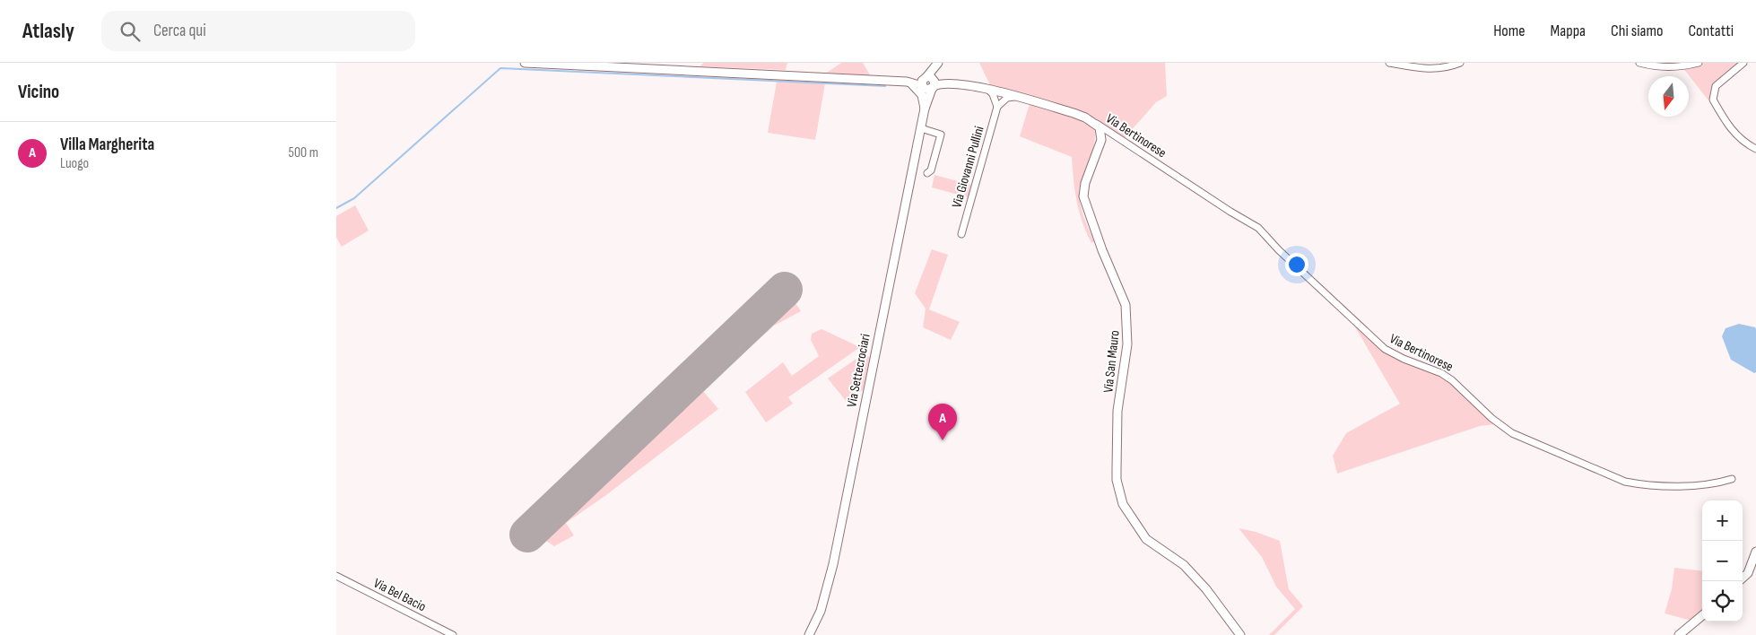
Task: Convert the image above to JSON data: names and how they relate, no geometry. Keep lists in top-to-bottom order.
{
  "streets": {
    "main road": ["Via San Mauro", "Via Settecrociari"],
    "street": ["Via Bertinorese", "Via Giovanni Pullini", "Via Bel Bacio"]
  },
  "crossings": [
    ["Via Bertinorese", "Via San Mauro"]
  ],
  "north": "bottom",
  "page": {
    "header": "Atlasly",
    "search": "Cerca qui",
    "nav": [
      "Home",
      "Mappa",
      "Chi siamo",
      "Contatti"
    ],
    "heading": "Vicino",
    "list": [
      {
        "mark": "A",
        "name": "Villa Margherita",
        "note": "Luogo",
        "value": "500 m"
      }
    ],
    "pins": "A",
    "map_buttons": ["+", "−"]
  }
}
